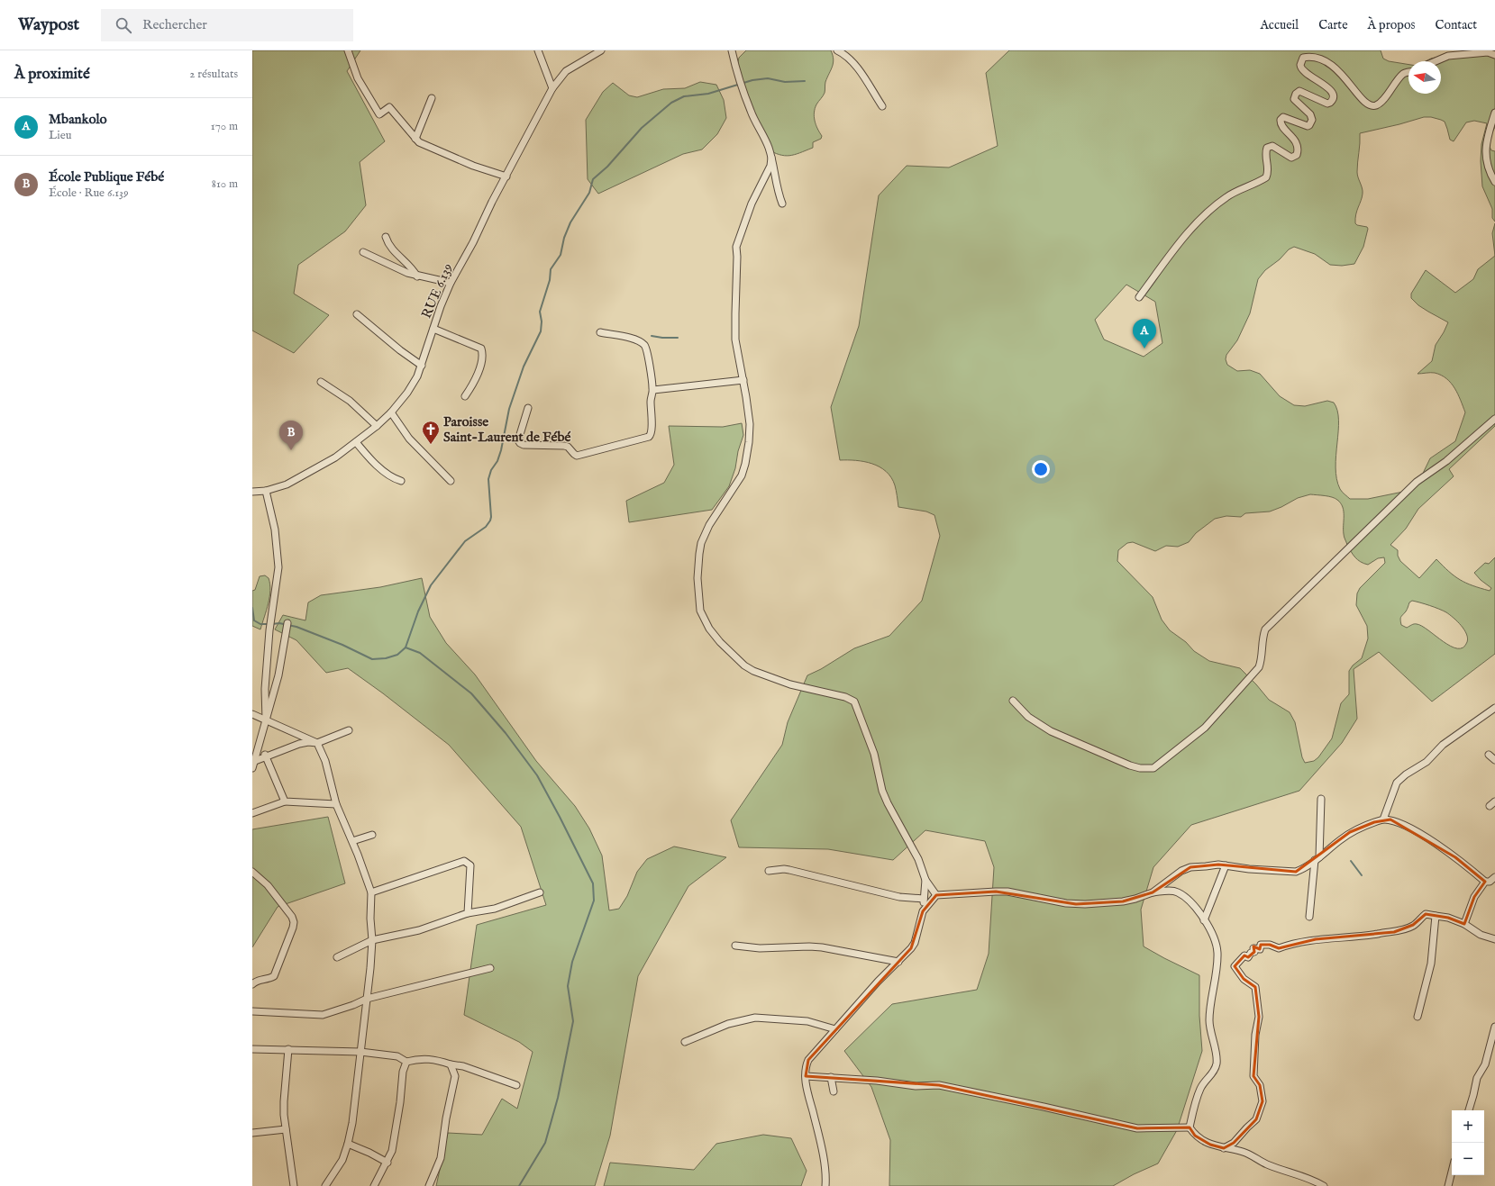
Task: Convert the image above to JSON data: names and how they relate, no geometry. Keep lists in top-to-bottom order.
{
  "streets": {
    "street": ["RUE 6.139"]
  },
  "places": {
    "church": ["Paroisse Saint-Laurent de Fébé"]
  },
  "north": "left",
  "page": {
    "header": "Waypost",
    "search": "Rechercher",
    "nav": [
      "Accueil",
      "Carte",
      "À propos",
      "Contact"
    ],
    "heading": ["À proximité", "2 résultats"],
    "list": [
      {
        "mark": "A",
        "name": "Mbankolo",
        "note": "Lieu",
        "value": "170 m"
      },
      {
        "mark": "B",
        "name": "École Publique Fébé",
        "note": "École · Rue 6.139",
        "value": "810 m"
      }
    ],
    "pins": ["A", "B"],
    "map_buttons": ["+", "−"]
  }
}
